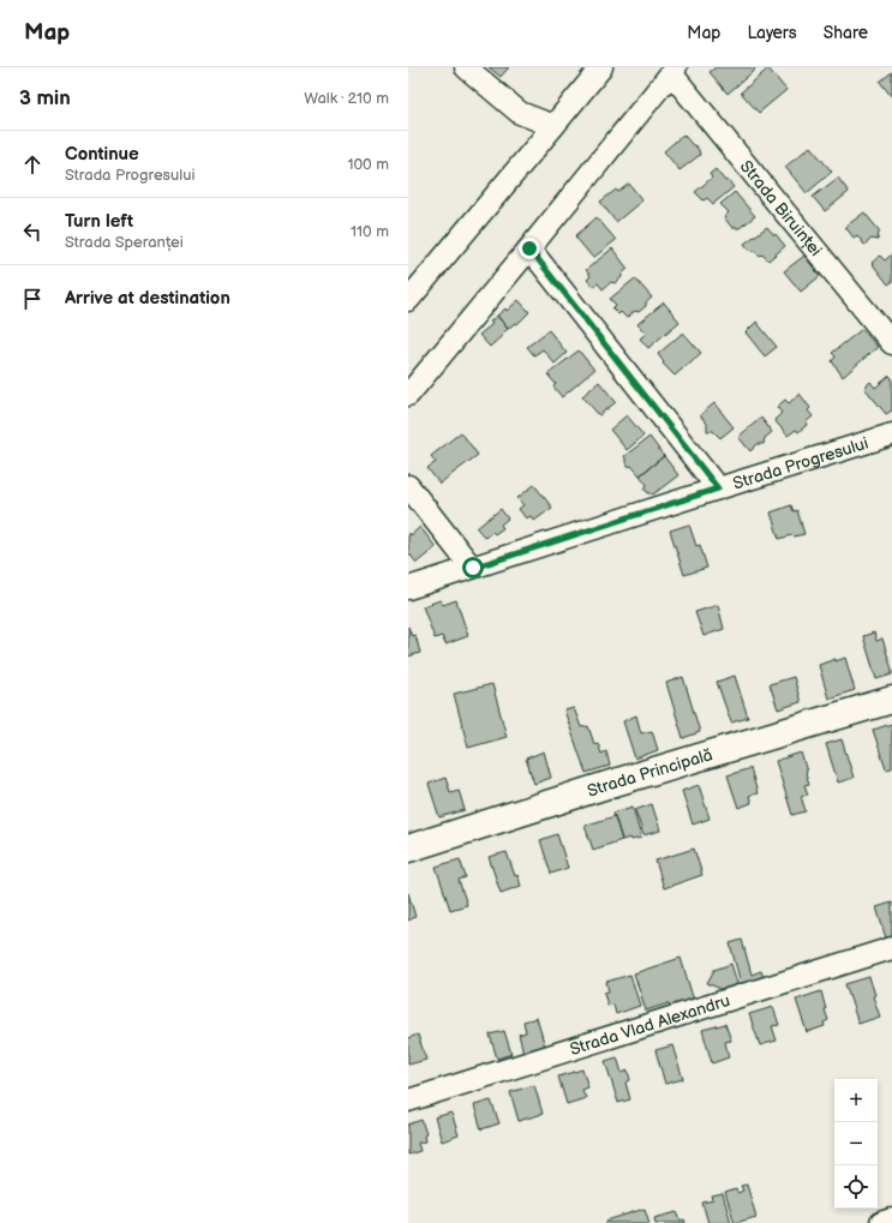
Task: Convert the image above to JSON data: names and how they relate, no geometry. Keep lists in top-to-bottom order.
{
  "streets": {
    "main road": ["Strada Principală"],
    "street": ["Strada Biruinței", "Strada Progresului", "Strada Vlad Alexandru"]
  },
  "page": {
    "header": "Map",
    "nav": ["Map", "Layers", "Share"],
    "heading": ["3 min", "Walk · 210 m"],
    "list": [
      ["Continue", "Strada Progresului", "100 m"],
      ["Turn left", "Strada Speranței", "110 m"],
      "Arrive at destination"
    ],
    "map_buttons": ["+", "−"]
  }
}
